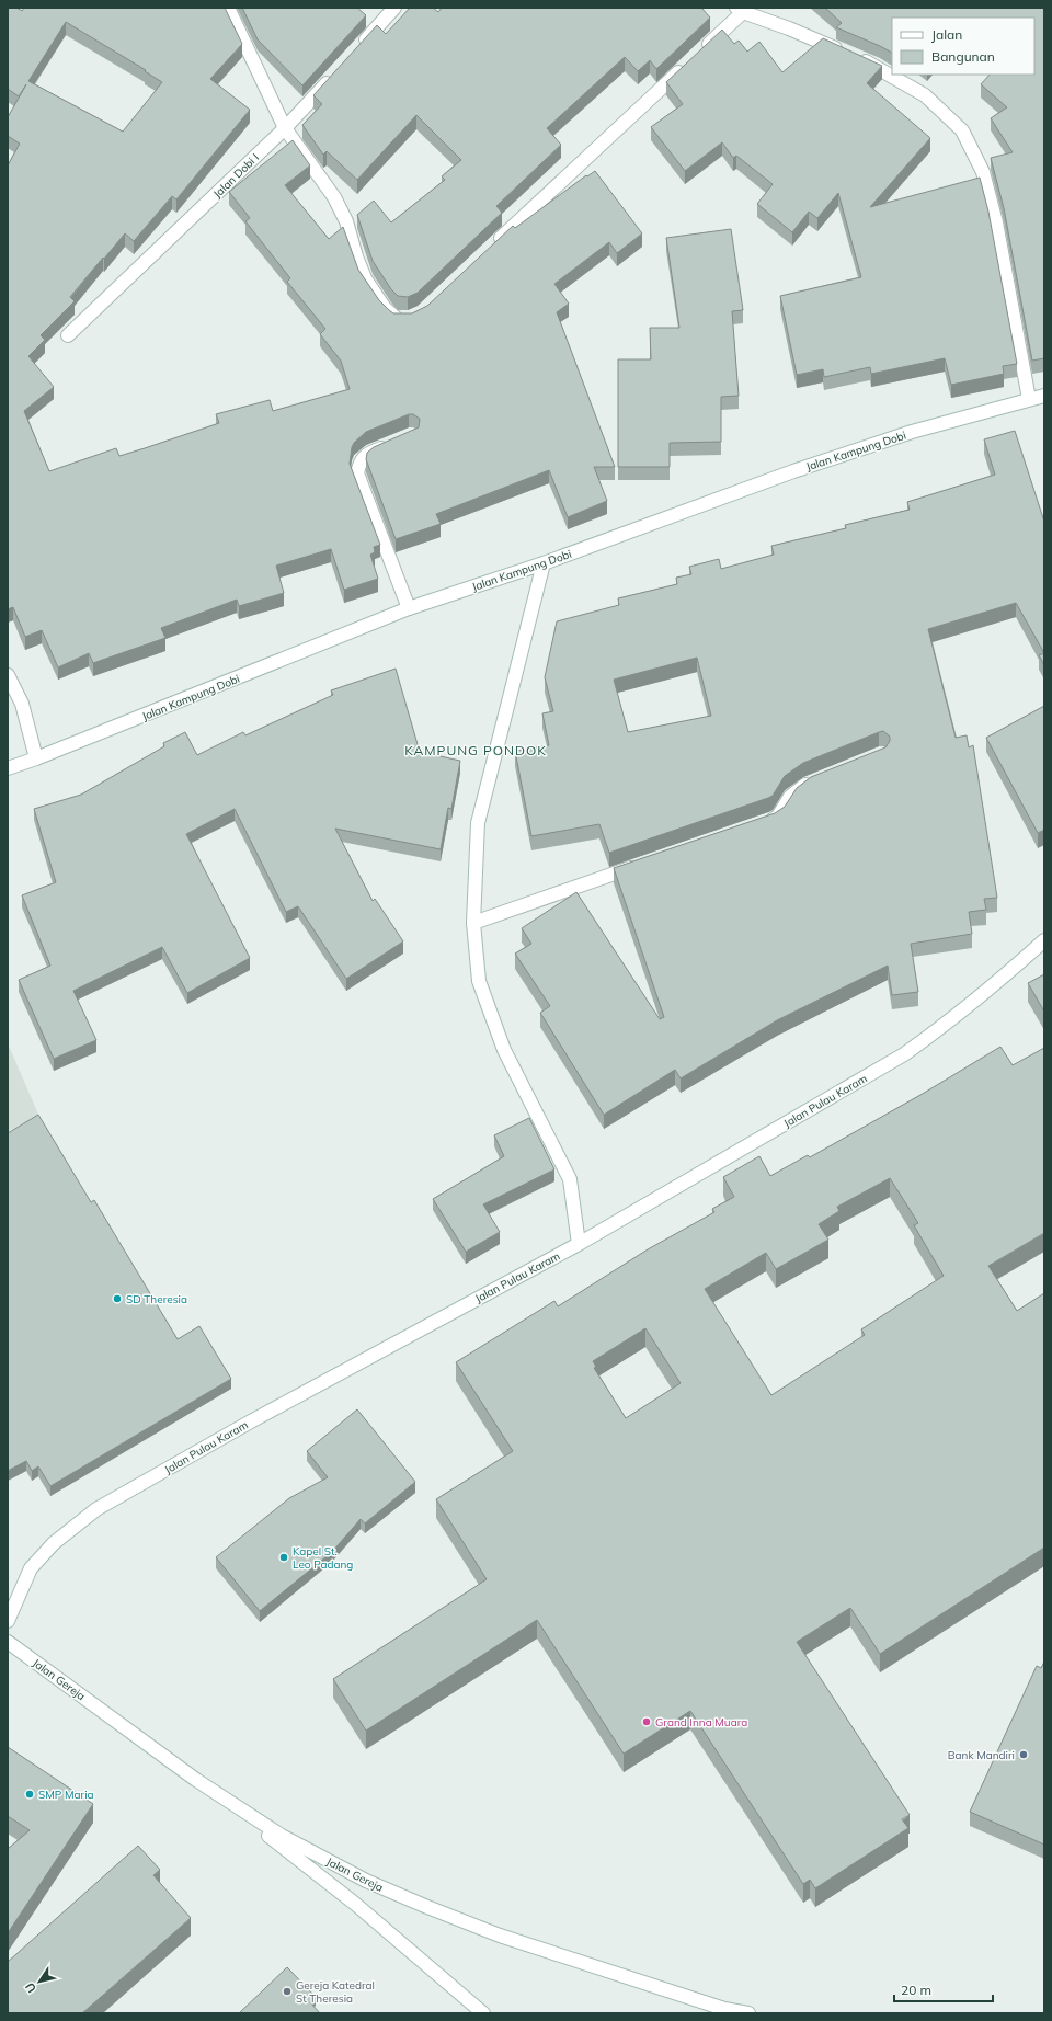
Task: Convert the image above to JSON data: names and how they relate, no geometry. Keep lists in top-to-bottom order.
{
  "streets": {
    "street": [
      "Jalan Dobi I",
      "Jalan Kampung Dobi",
      "Jalan Pulau Karam",
      "Jalan Gereja"
    ]
  },
  "districts": ["KAMPUNG PONDOK"],
  "places": [
    "SD Theresia",
    "Kapel St. Leo Padang",
    "Grand Inna Muara",
    "Bank Mandiri",
    "SMP Maria",
    "Gereja Katedral St Theresia"
  ],
  "legend": ["Jalan", "Bangunan"],
  "scale_bar": "20 m",
  "north": "bottom left"
}
